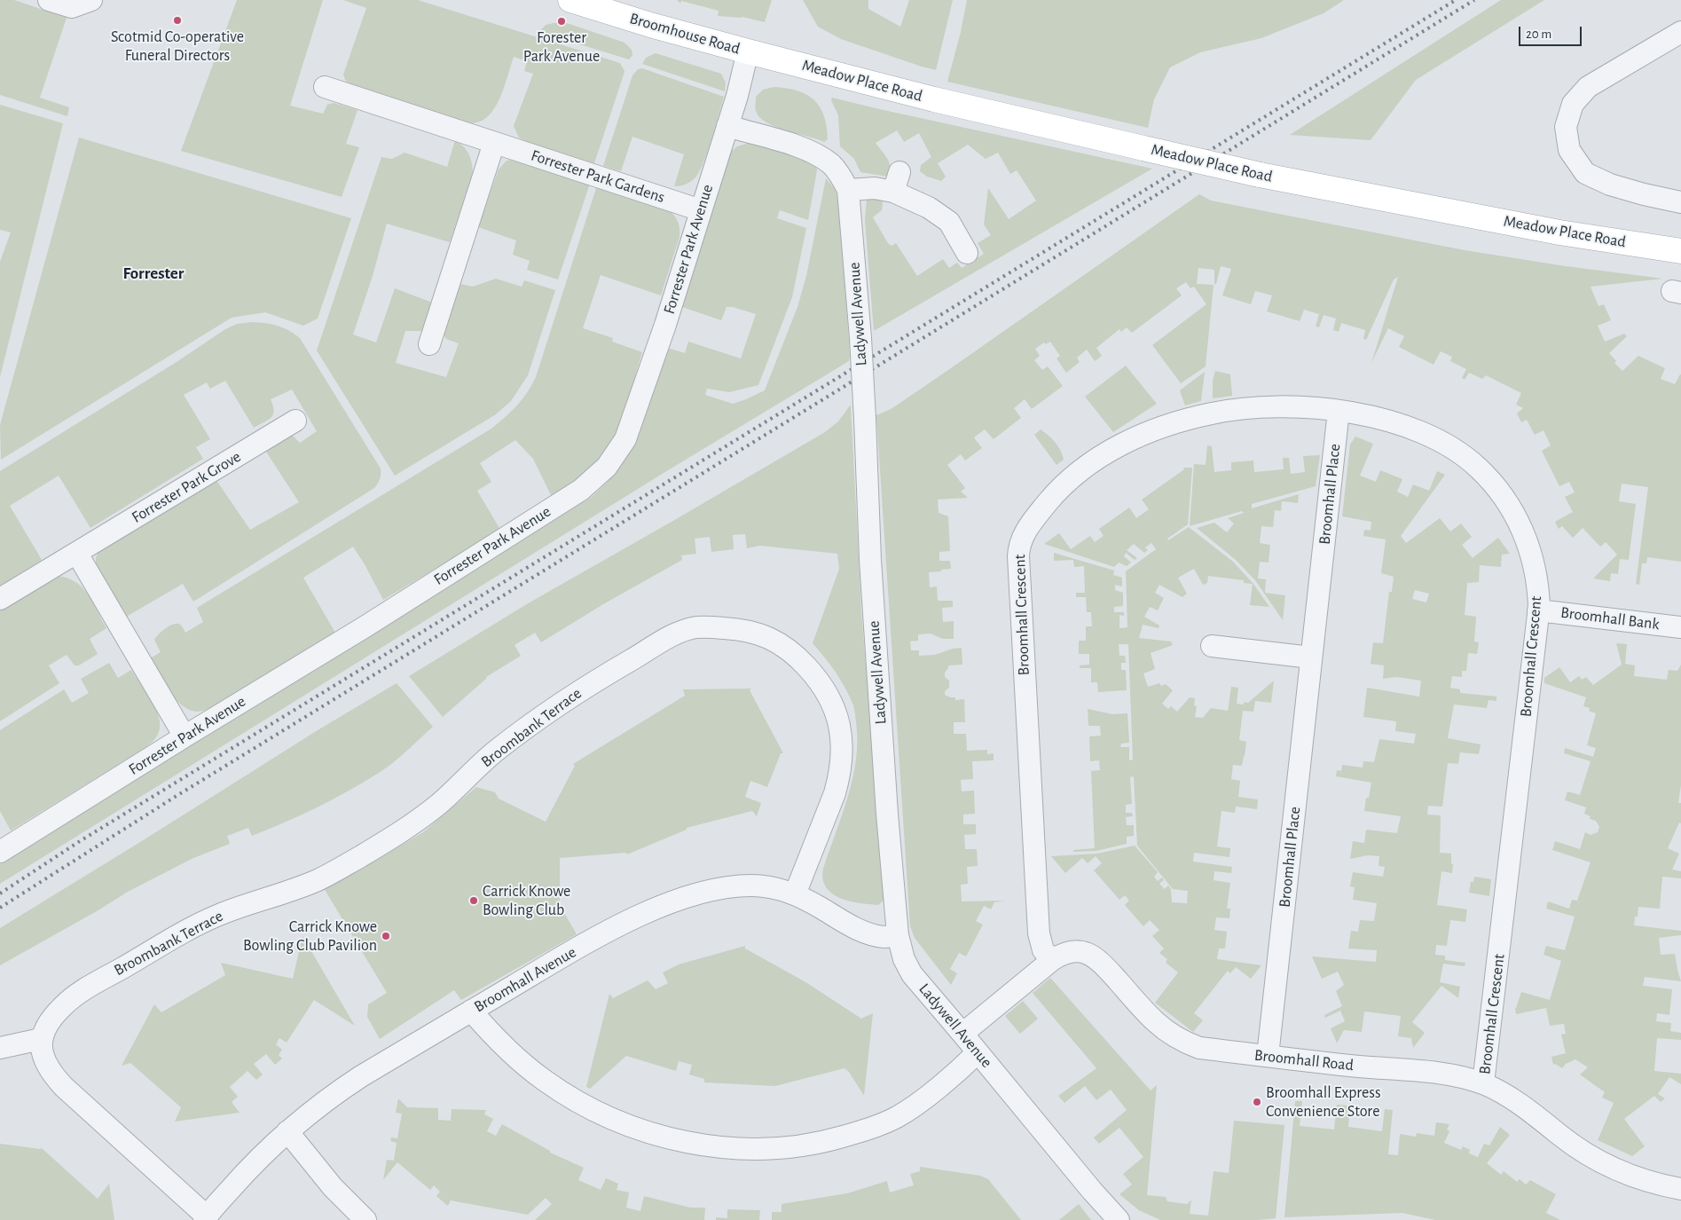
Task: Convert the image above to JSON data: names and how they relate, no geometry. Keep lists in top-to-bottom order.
{
  "streets": {
    "main road": ["Broomhouse Road", "Meadow Place Road"],
    "street": [
      "Forrester Park Gardens",
      "Forrester Park Avenue",
      "Ladywell Avenue",
      "Forrester Park Grove",
      "Broomhall Place",
      "Broomhall Crescent",
      "Broomhall Bank",
      "Broombank Terrace",
      "Broomhall Avenue",
      "Broomhall Road"
    ]
  },
  "crossings": [
    ["Broomhouse Road", "Meadow Place Road"],
    ["Broomhouse Road", "Forrester Park Avenue"],
    ["Meadow Place Road", "Forrester Park Avenue"],
    ["Forrester Park Gardens", "Forrester Park Avenue"],
    ["Forrester Park Avenue", "Ladywell Avenue"],
    ["Ladywell Avenue", "Broomhall Avenue"],
    ["Ladywell Avenue", "Broomhall Road"],
    ["Broomhall Place", "Broomhall Crescent"],
    ["Broomhall Place", "Broomhall Road"],
    ["Broomhall Crescent", "Broomhall Bank"],
    ["Broomhall Crescent", "Broomhall Road"],
    ["Broombank Terrace", "Broomhall Avenue"]
  ],
  "districts": ["Forrester"],
  "places": [
    "Scotmid Co-operative Funeral Directors",
    "Forester Park Avenue",
    "Carrick Knowe Bowling Club",
    "Carrick Knowe Bowling Club Pavilion",
    "Broomhall Express Convenience Store"
  ],
  "scale_bar": "20 m"
}
